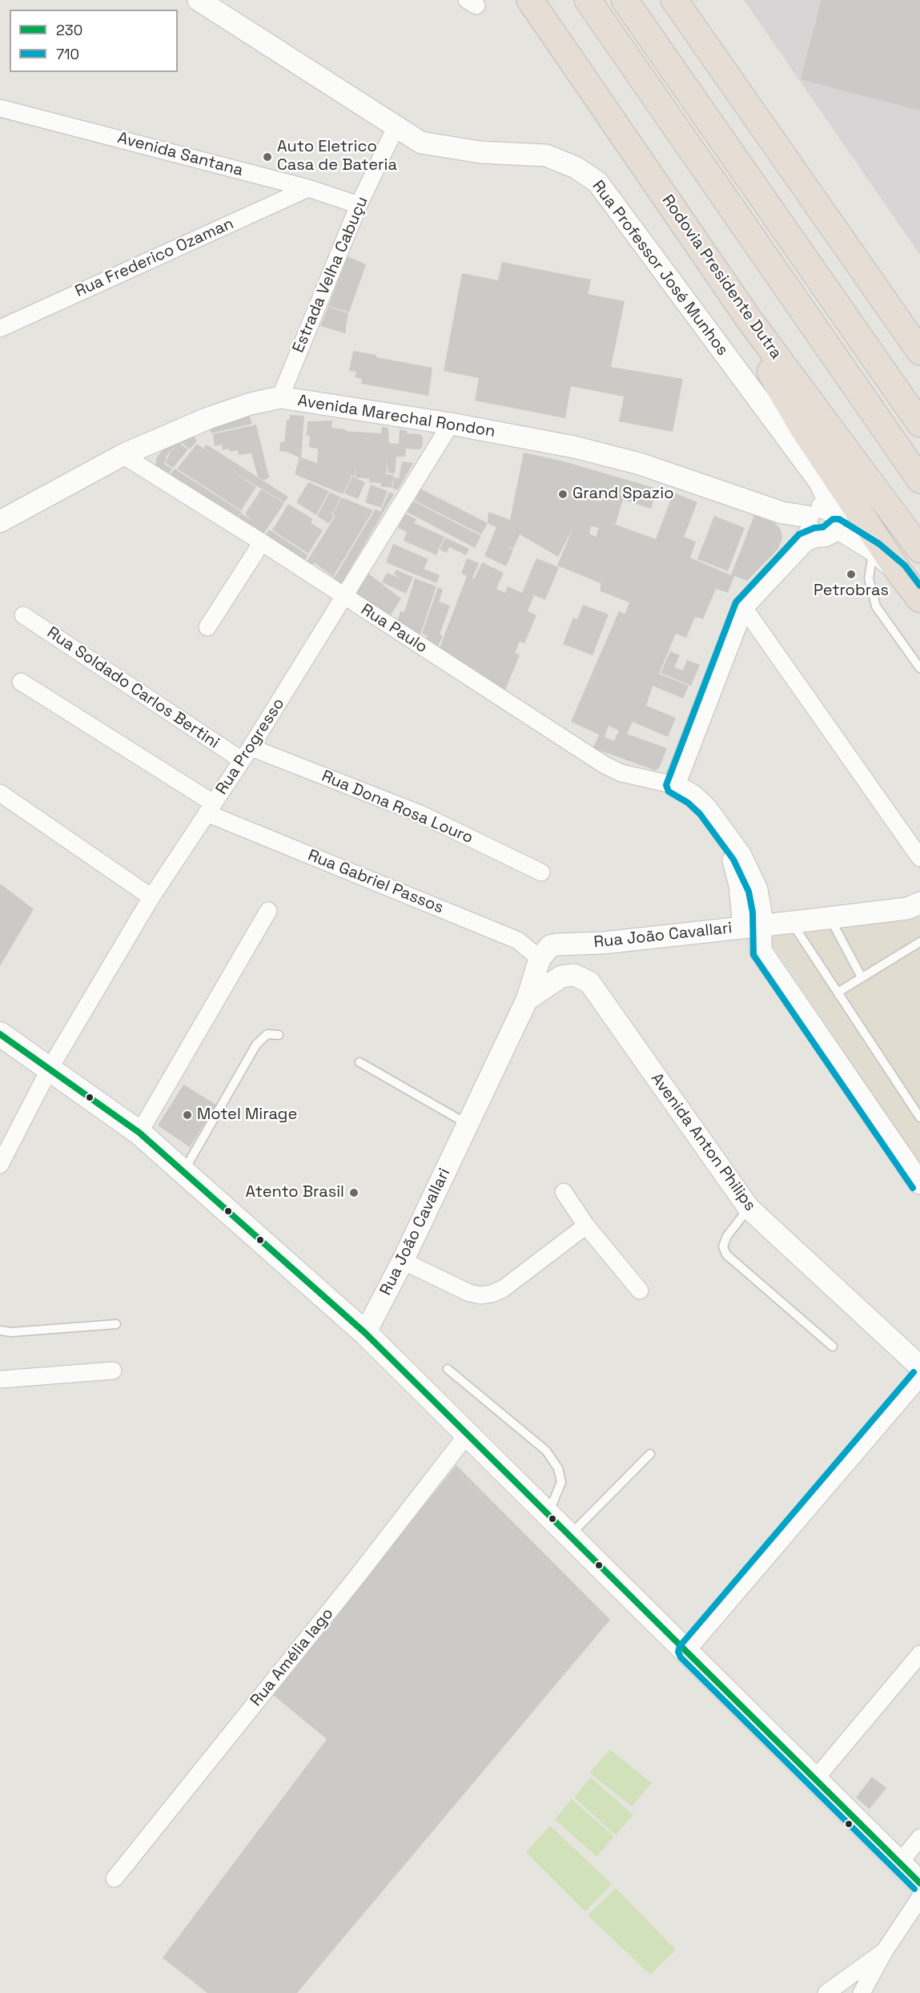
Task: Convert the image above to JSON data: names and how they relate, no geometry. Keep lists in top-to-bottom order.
{
  "streets": {
    "highway": ["Rodovia Presidente Dutra"],
    "street": [
      "Avenida Santana",
      "Rua Frederico Ozaman",
      "Rua Professor José Munhos",
      "Estrada Velha Cabuçu",
      "Avenida Marechal Rondon",
      "Rua Paulo",
      "Rua Soldado Carlos Bertini",
      "Rua Progresso",
      "Rua Dona Rosa Louro",
      "Rua Gabriel Passos",
      "Rua João Cavallari",
      "Avenida Anton Philips",
      "Rua Amélia lago"
    ]
  },
  "crossings": [
    ["Avenida Santana", "Rua Frederico Ozaman"],
    ["Avenida Santana", "Estrada Velha Cabuçu"],
    ["Rua Professor José Munhos", "Estrada Velha Cabuçu"],
    ["Rua Professor José Munhos", "Avenida Marechal Rondon"],
    ["Estrada Velha Cabuçu", "Avenida Marechal Rondon"],
    ["Avenida Marechal Rondon", "Rua Paulo"],
    ["Avenida Marechal Rondon", "Rua Progresso"],
    ["Rua Paulo", "Rua Progresso"],
    ["Rua Soldado Carlos Bertini", "Rua Progresso"],
    ["Rua Soldado Carlos Bertini", "Rua Dona Rosa Louro"],
    ["Rua Progresso", "Rua Dona Rosa Louro"],
    ["Rua Progresso", "Rua Gabriel Passos"],
    ["Rua Gabriel Passos", "Rua João Cavallari"]
  ],
  "places": [
    "Auto Eletrico Casa de Bateria",
    "Grand Spazio",
    "Petrobras",
    "Motel Mirage",
    "Atento Brasil"
  ],
  "lines": ["transit line 710", "transit line 230"],
  "legend": ["230", "710"]
}
